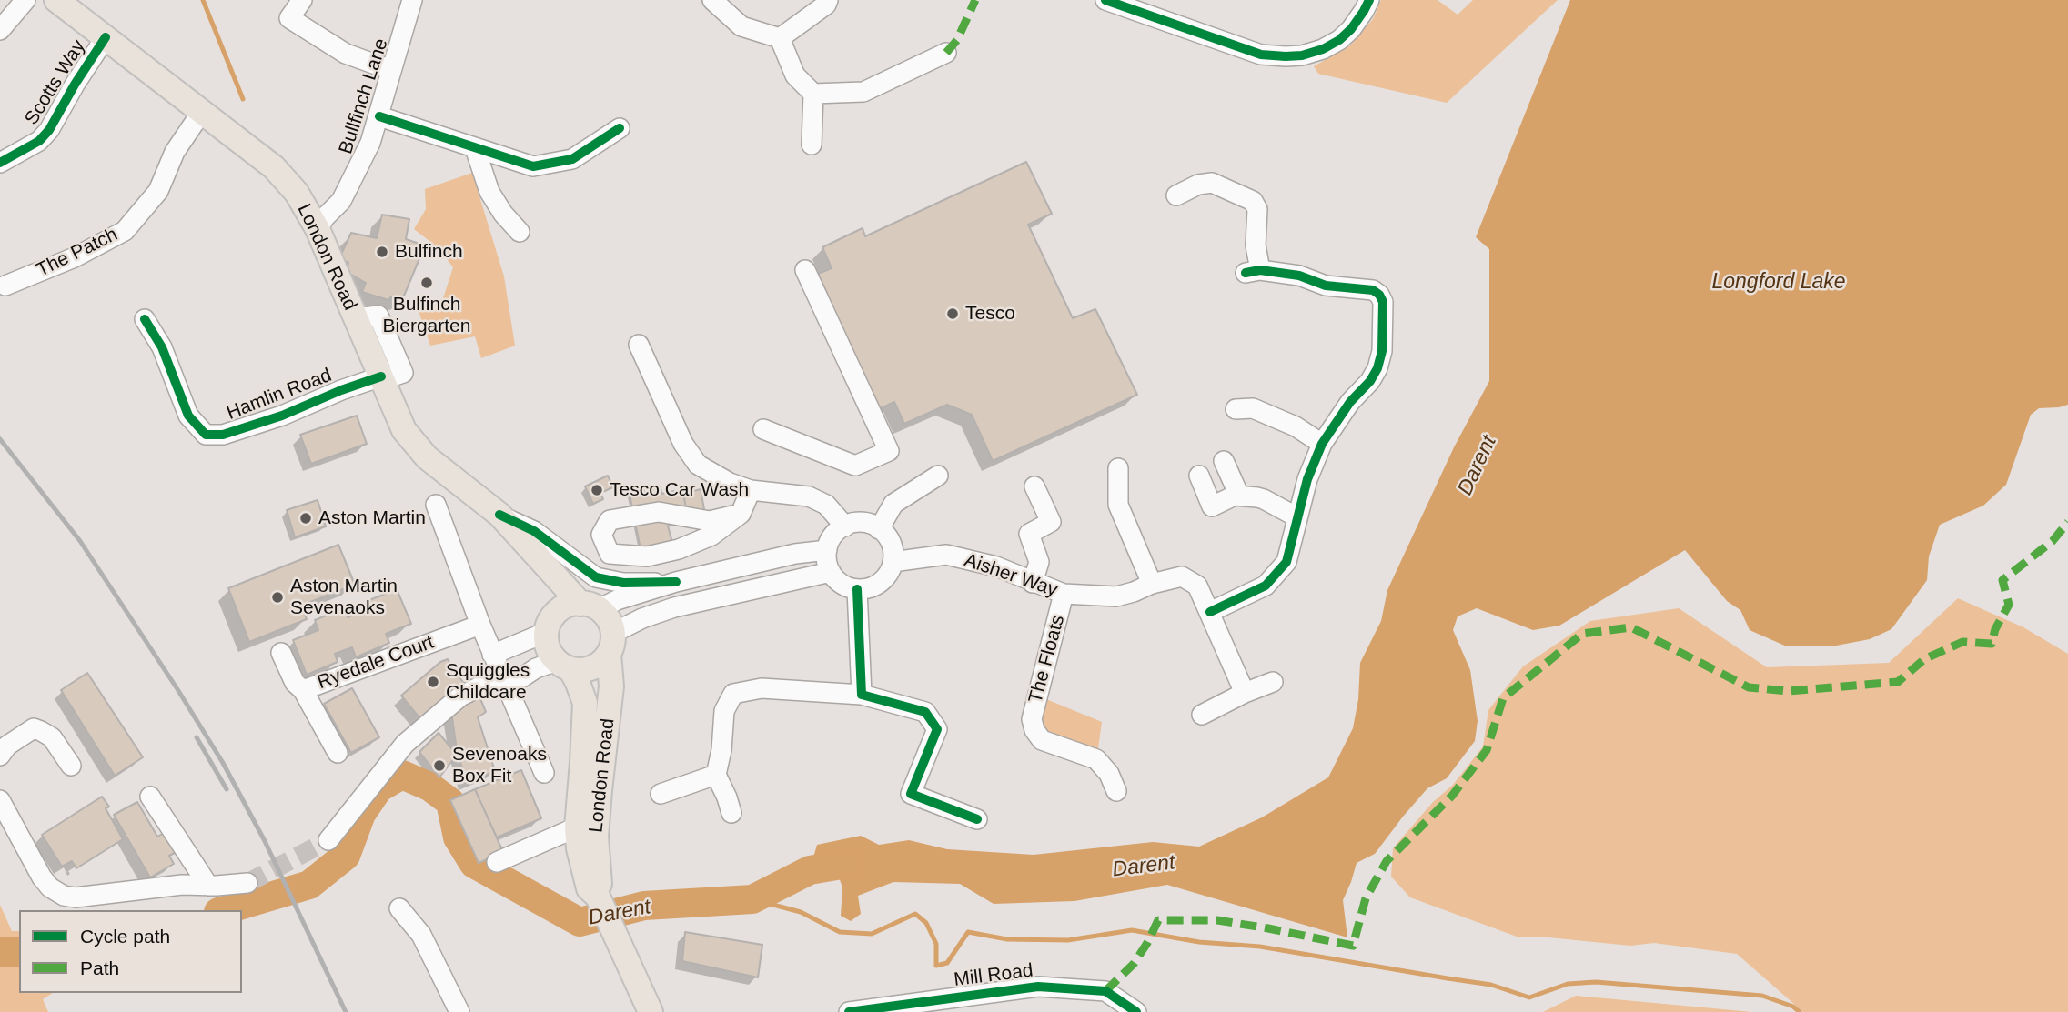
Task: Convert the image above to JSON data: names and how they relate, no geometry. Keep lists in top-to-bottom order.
{
  "streets": {
    "main road": ["London Road"],
    "street": [
      "Scotts Way",
      "Bullfinch Lane",
      "The Patch",
      "Hamlin Road",
      "Aisher Way",
      "The Floats",
      "Ryedale Court",
      "Mill Road"
    ]
  },
  "crossings": [
    ["Scotts Way", "London Road"],
    ["Bullfinch Lane", "London Road"],
    ["The Patch", "London Road"],
    ["London Road", "Hamlin Road"],
    ["Aisher Way", "The Floats"]
  ],
  "water": ["Longford Lake", "Darent"],
  "places": [
    "Bulfinch",
    "Bulfinch Biergarten",
    "Tesco",
    "Tesco Car Wash",
    "Aston Martin",
    "Aston Martin Sevenaoks",
    "Squiggles Childcare",
    "Sevenoaks Box Fit"
  ],
  "legend": ["Cycle path", "Path"]
}
